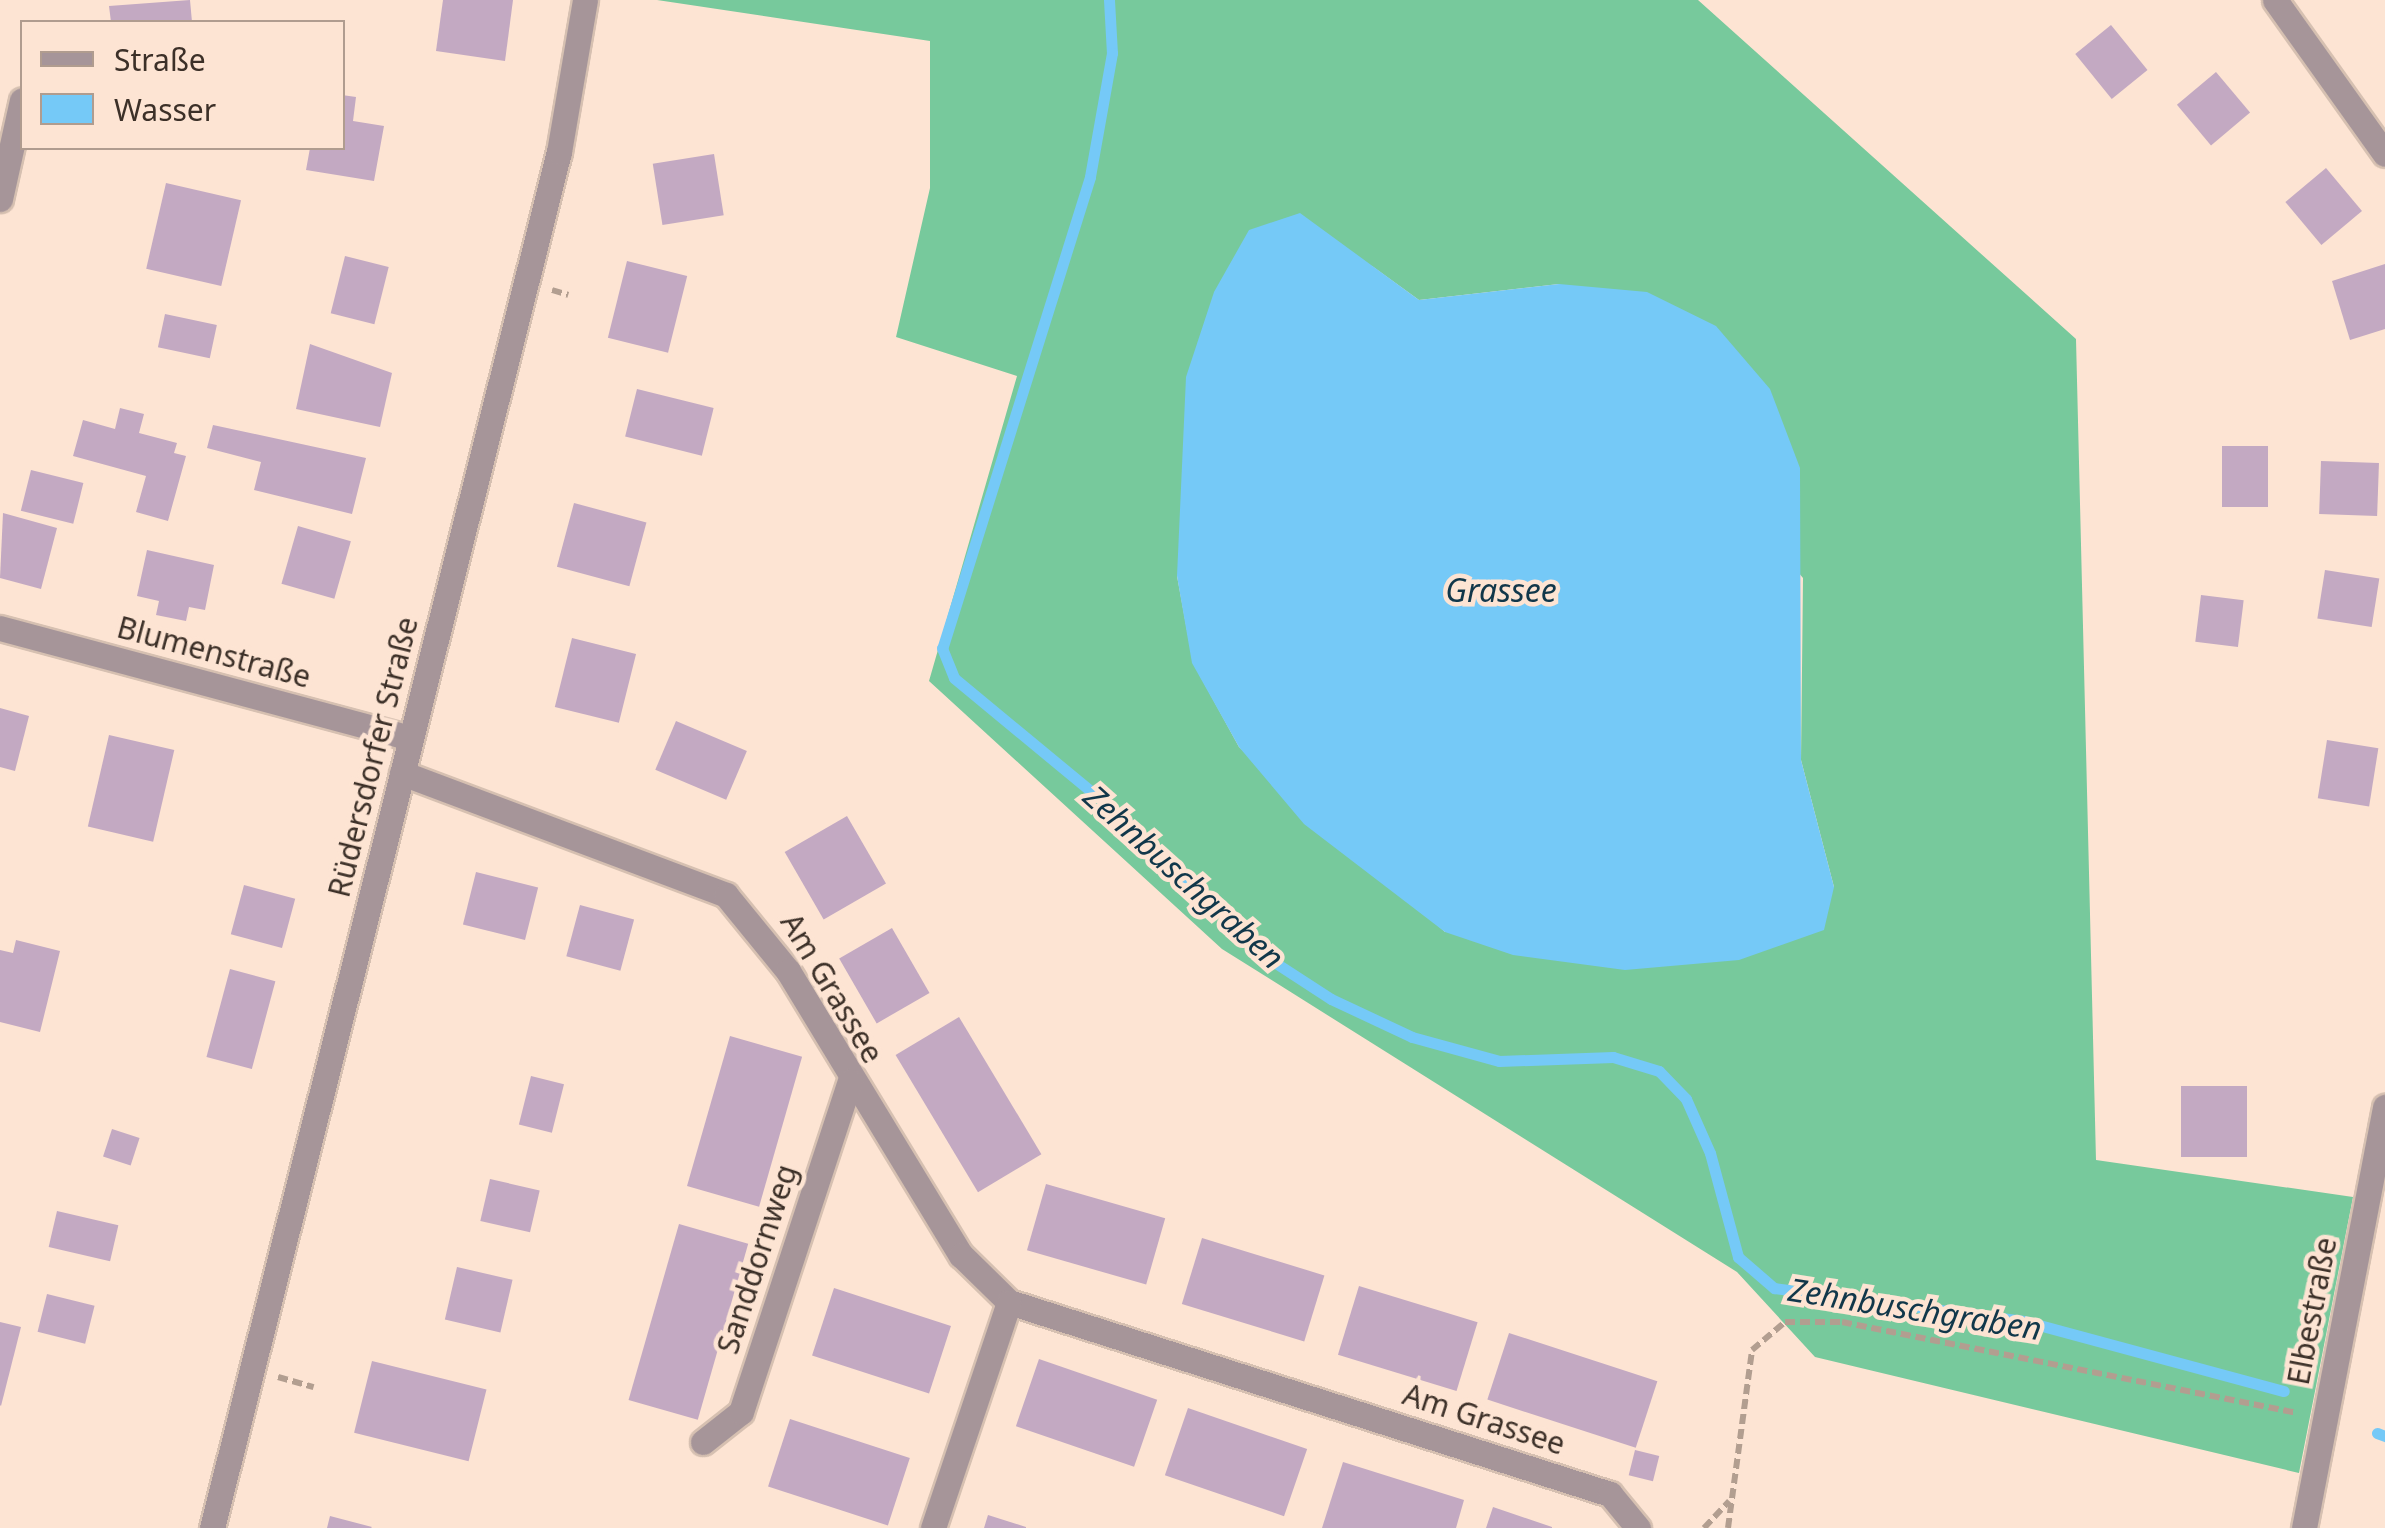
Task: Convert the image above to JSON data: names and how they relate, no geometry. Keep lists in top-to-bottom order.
{
  "streets": {
    "street": [
      "Blumenstraße",
      "Rüdersdorfer Straße",
      "Am Grassee",
      "Sanddornweg",
      "Elbestraße"
    ]
  },
  "crossings": [
    ["Blumenstraße", "Rüdersdorfer Straße"],
    ["Rüdersdorfer Straße", "Am Grassee"],
    ["Am Grassee", "Sanddornweg"]
  ],
  "water": ["Grassee", "Zehnbuschgraben"],
  "legend": ["Straße", "Wasser"]
}
